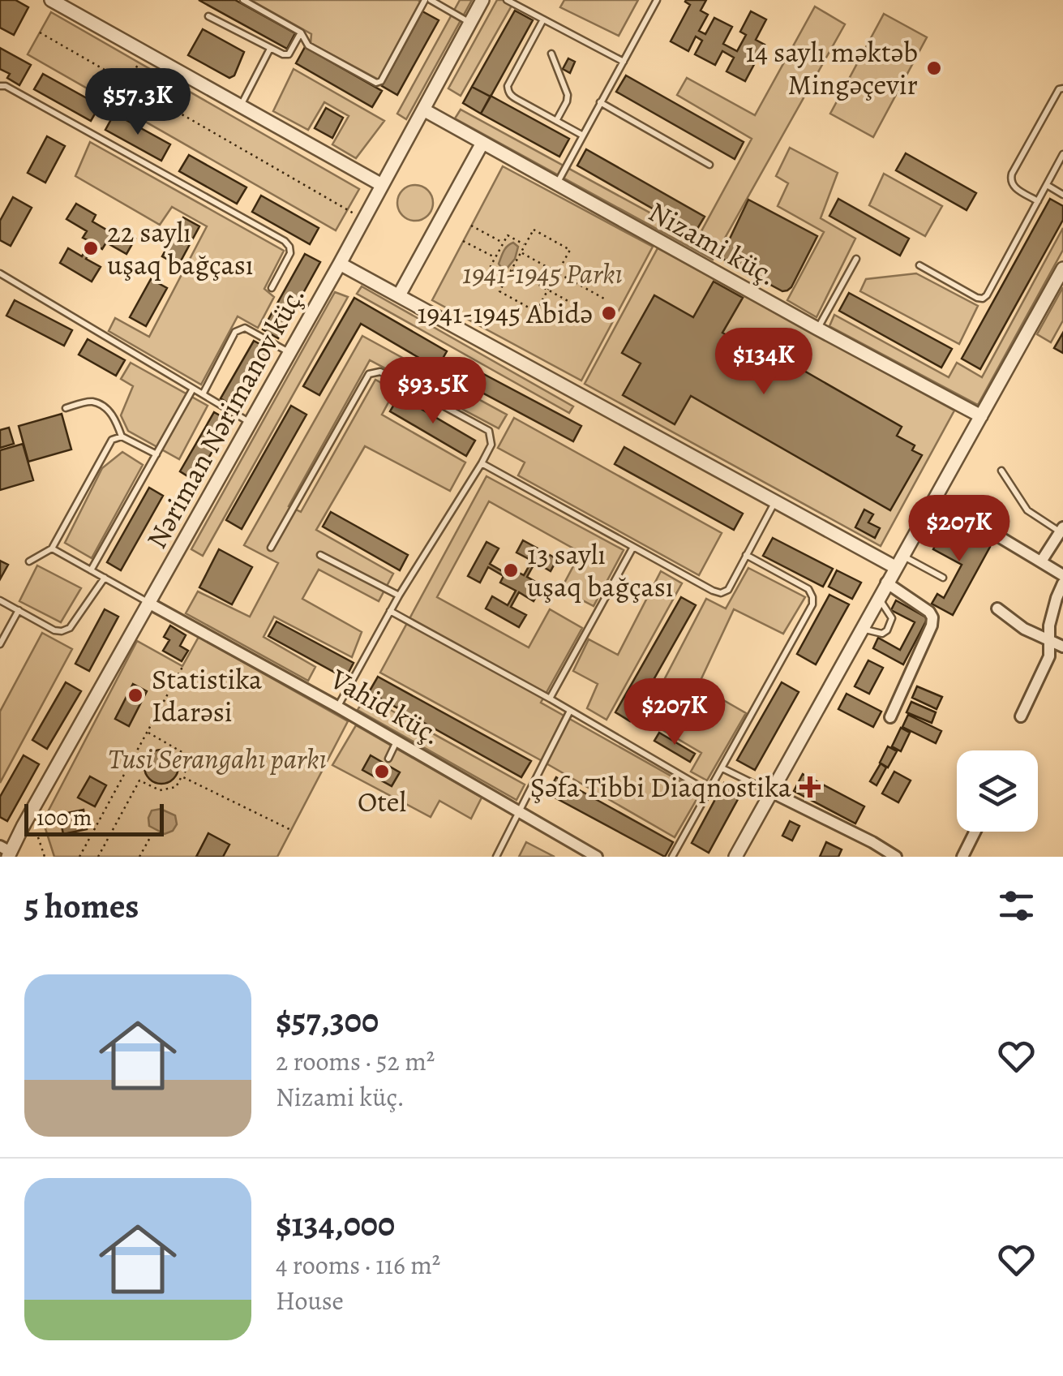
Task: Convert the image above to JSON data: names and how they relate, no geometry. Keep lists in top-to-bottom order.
{
  "streets": {
    "street": ["Nizami küç.", "Nəriman Nərimanov küç.", "Vahid küç."]
  },
  "crossings": [
    ["Nizami küç.", "Nəriman Nərimanov küç."],
    ["Nəriman Nərimanov küç.", "Vahid küç."]
  ],
  "parks": ["1941-1945 Parkı", "Tusi Serangahı parkı"],
  "places": {
    "other": [
      "14 saylı məktəb Mingəçevir",
      "22 saylı uşaq bağçası",
      "1941-1945 Abidə",
      "13 saylı uşaq bağçası",
      "Statistika Idarəsi",
      "Otel"
    ],
    "health": ["Şəfa Tibbi Diaqnostika"]
  },
  "scale_bar": "100 m",
  "page": {
    "price": [
      "$57.3K",
      "$134K",
      "$93.5K",
      "$207K",
      "$207K"
    ],
    "scale": "100 m",
    "heading": "5 homes",
    "list": [
      {
        "name": "$57,300",
        "note": "2 rooms · 52 m² · Nizami küç."
      },
      {
        "name": "$134,000",
        "note": "4 rooms · 116 m² · House"
      }
    ]
  }
}
